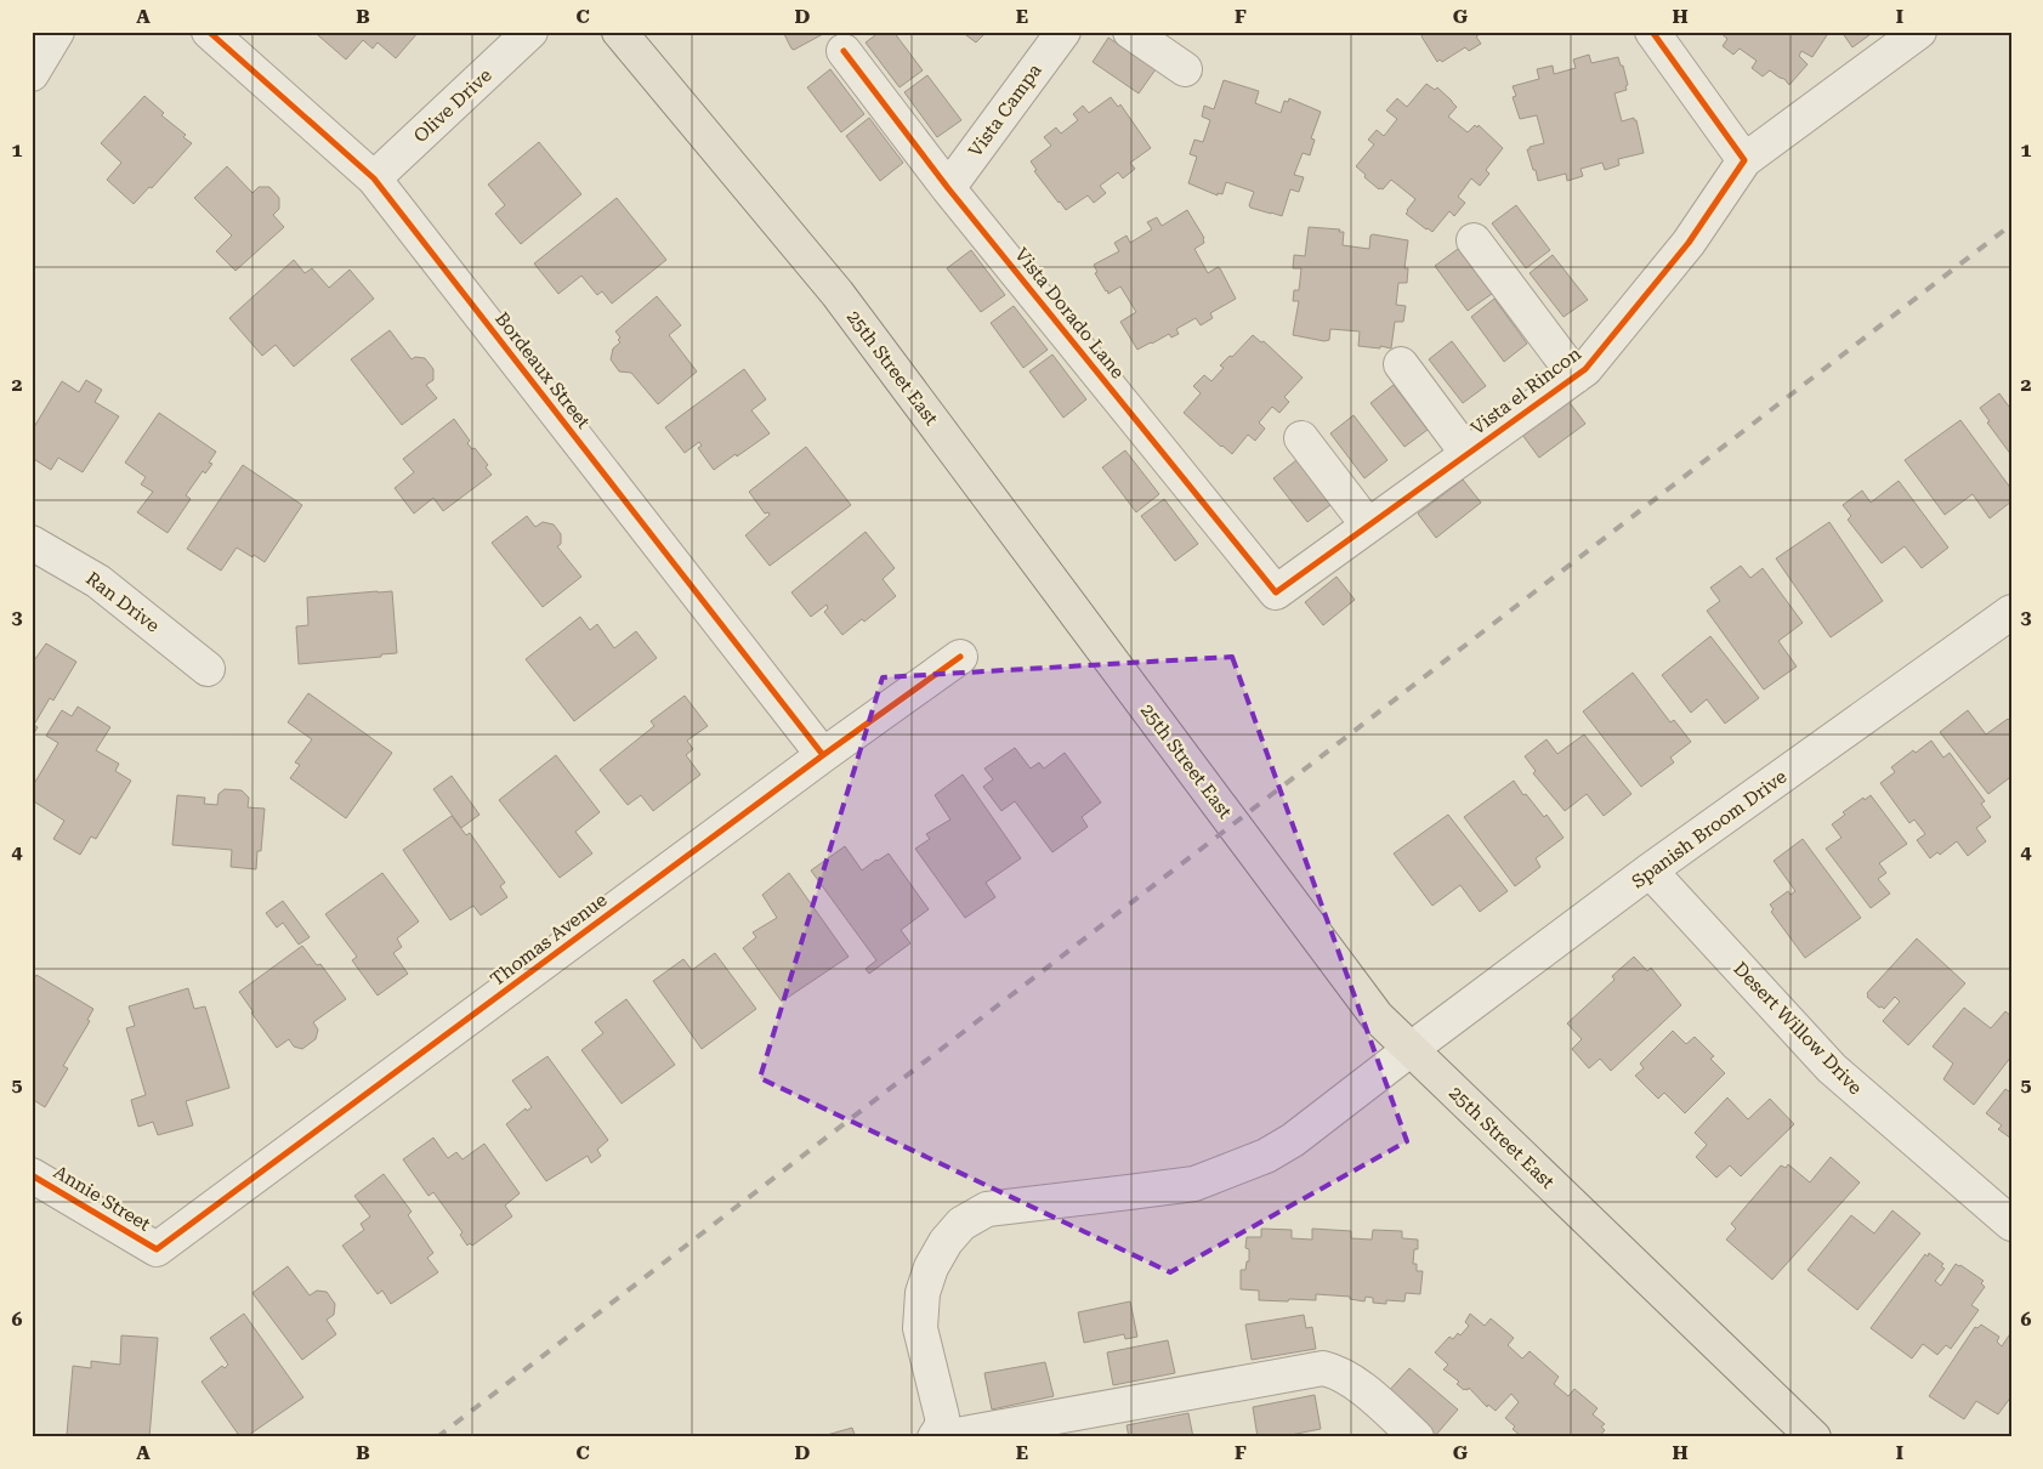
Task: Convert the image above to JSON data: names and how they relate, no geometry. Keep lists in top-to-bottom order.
{
  "streets": {
    "main road": ["25th Street East"],
    "street": [
      "Olive Drive",
      "Vista Campa",
      "Vista Dorado Lane",
      "Bordeaux Street",
      "Vista el Rincon",
      "Ran Drive",
      "Spanish Broom Drive",
      "Thomas Avenue",
      "Desert Willow Drive",
      "Annie Street"
    ]
  },
  "crossings": [
    ["Olive Drive", "Bordeaux Street"],
    ["Vista Campa", "Vista Dorado Lane"],
    ["Vista Dorado Lane", "Vista el Rincon"],
    ["25th Street East", "Spanish Broom Drive"],
    ["Bordeaux Street", "Thomas Avenue"],
    ["Spanish Broom Drive", "Desert Willow Drive"],
    ["Thomas Avenue", "Annie Street"]
  ],
  "grid": {
    "columns": [
      "A",
      "B",
      "C",
      "D",
      "E",
      "F",
      "G",
      "H",
      "I"
    ],
    "rows": [
      "1",
      "2",
      "3",
      "4",
      "5",
      "6"
    ]
  }
}
